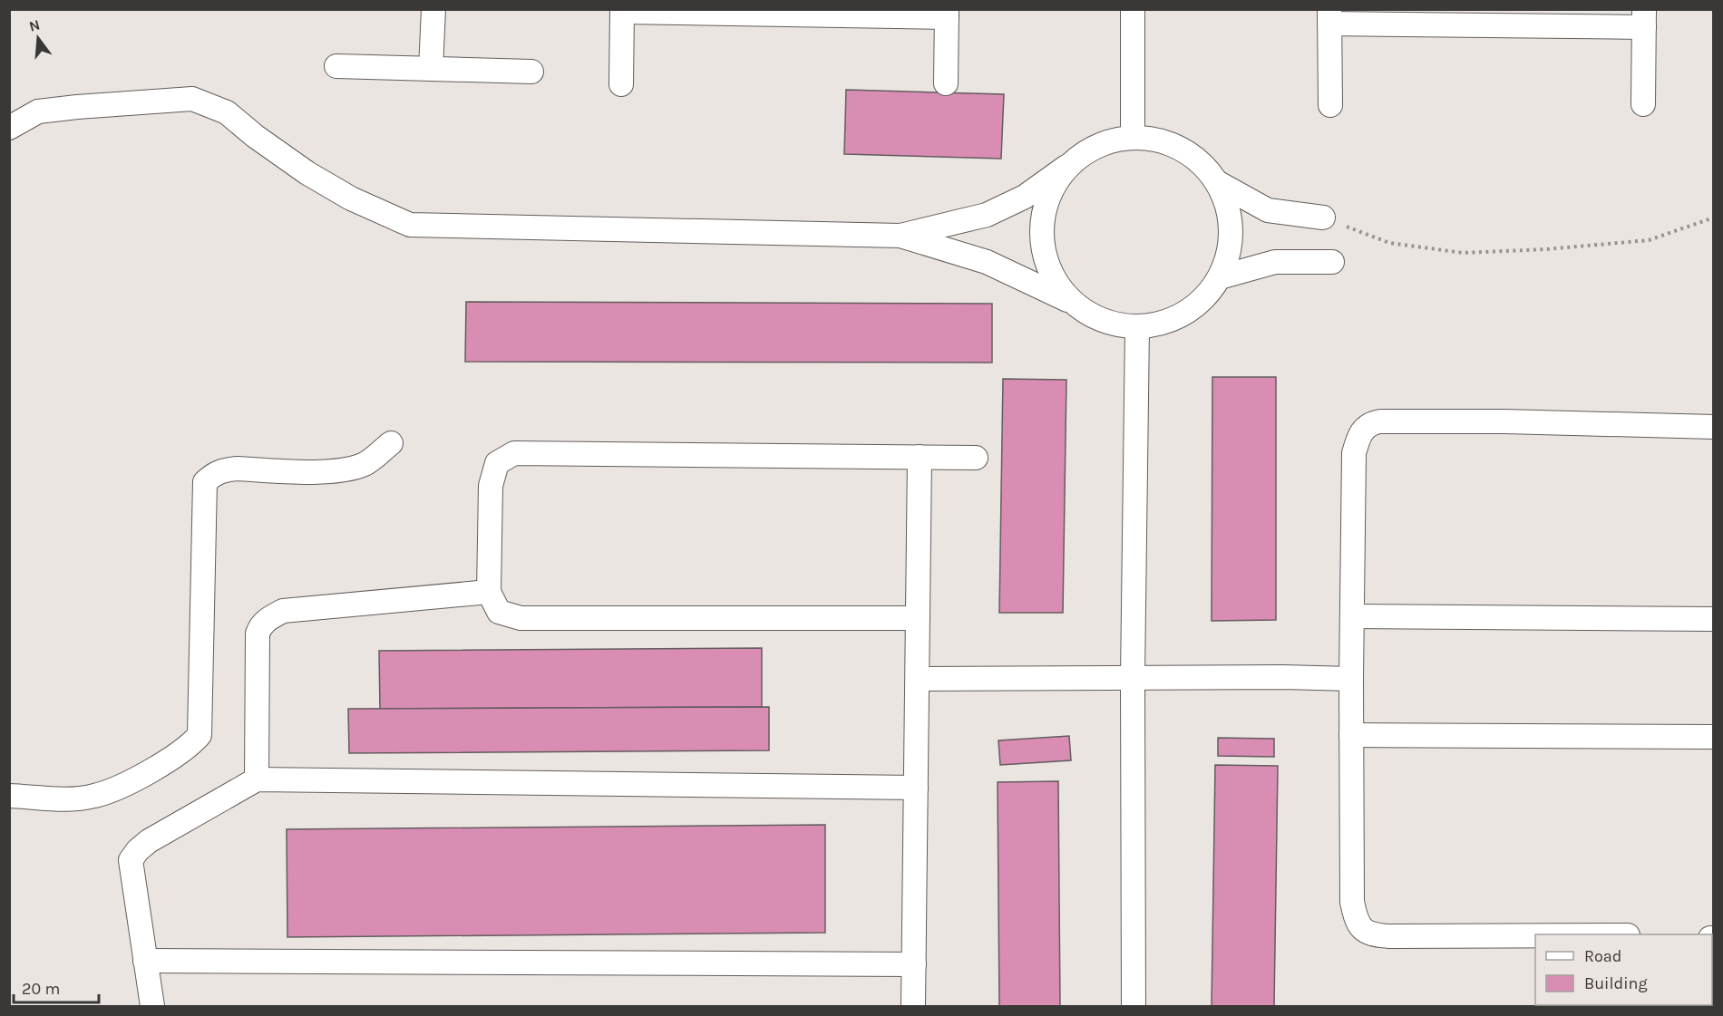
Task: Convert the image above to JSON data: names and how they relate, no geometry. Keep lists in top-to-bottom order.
{
  "legend": ["Road", "Building"],
  "scale_bar": "20 m",
  "north": "top"
}
